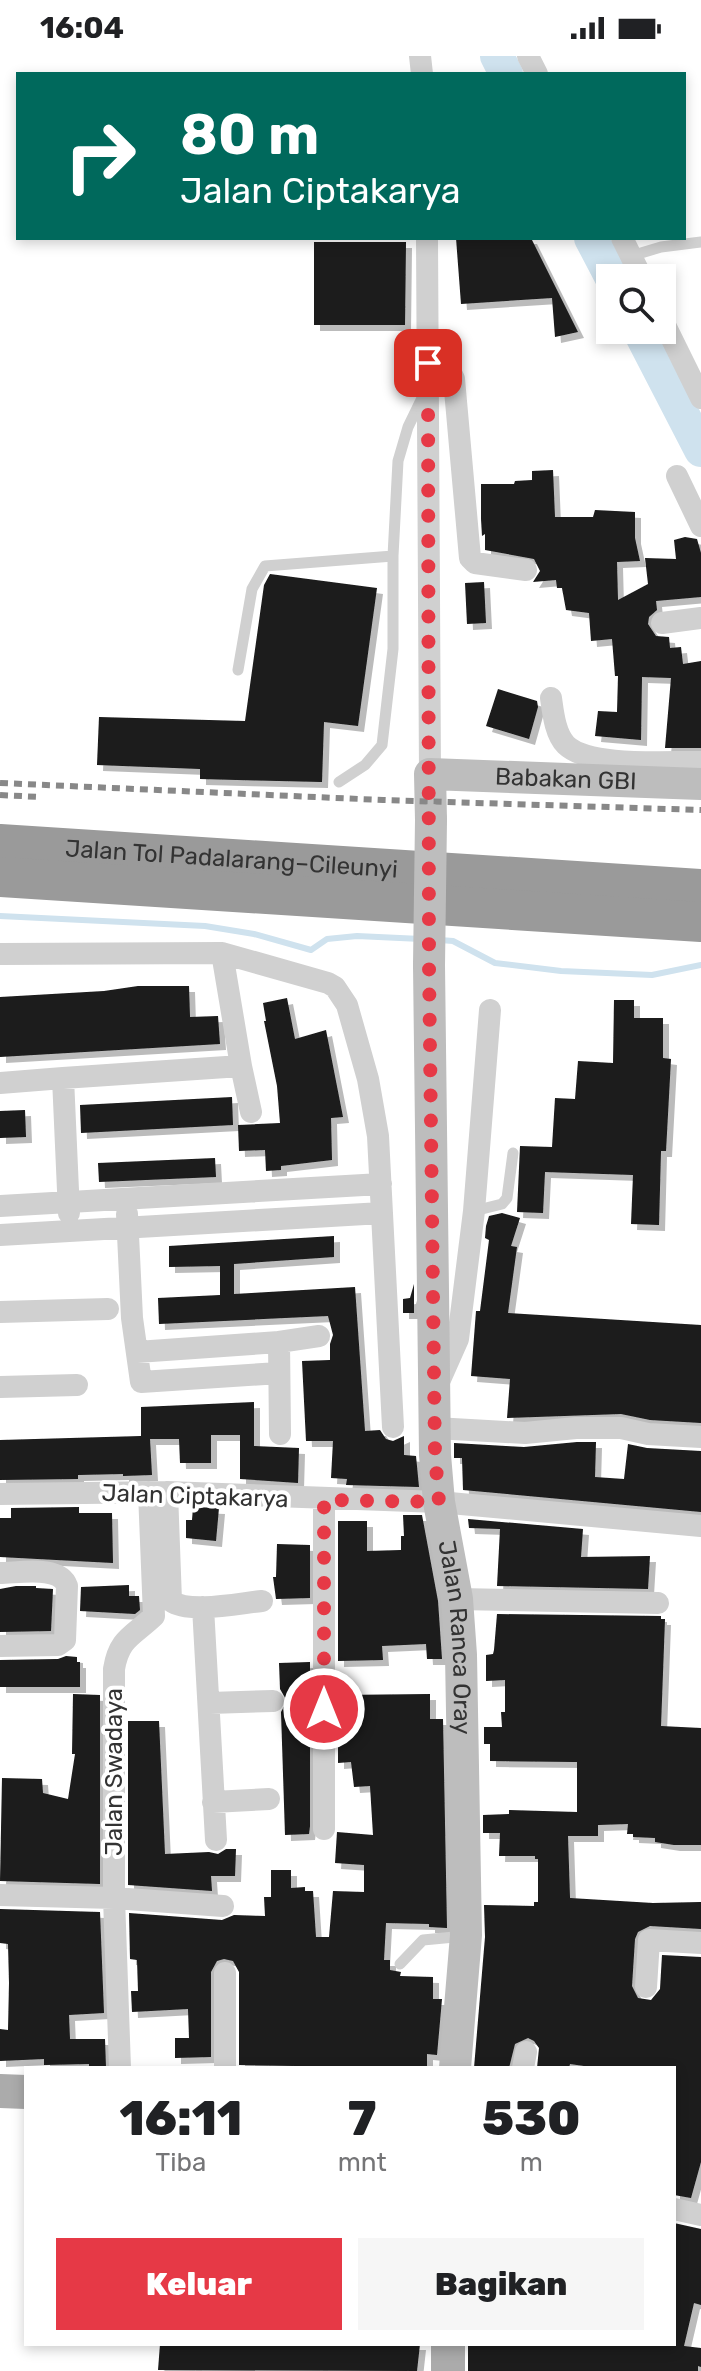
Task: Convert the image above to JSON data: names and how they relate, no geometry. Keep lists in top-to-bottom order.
{
  "streets": {
    "highway": ["Jalan Tol Padalarang–Cileunyi"],
    "street": [
      "Babakan GBI",
      "Jalan Ciptakarya",
      "Jalan Ranca Oray",
      "Jalan Swadaya"
    ]
  },
  "crossings": [
    ["Babakan GBI", "Jalan Ranca Oray"],
    ["Jalan Ciptakarya", "Jalan Ranca Oray"],
    ["Jalan Ciptakarya", "Jalan Swadaya"]
  ],
  "page": {
    "status": "16:04",
    "turn": ["80 m", "Jalan Ciptakarya"],
    "eta": [
      "16:11",
      "Tiba",
      "7",
      "mnt",
      "530",
      "m"
    ],
    "buttons": ["Keluar", "Bagikan"]
  }
}
